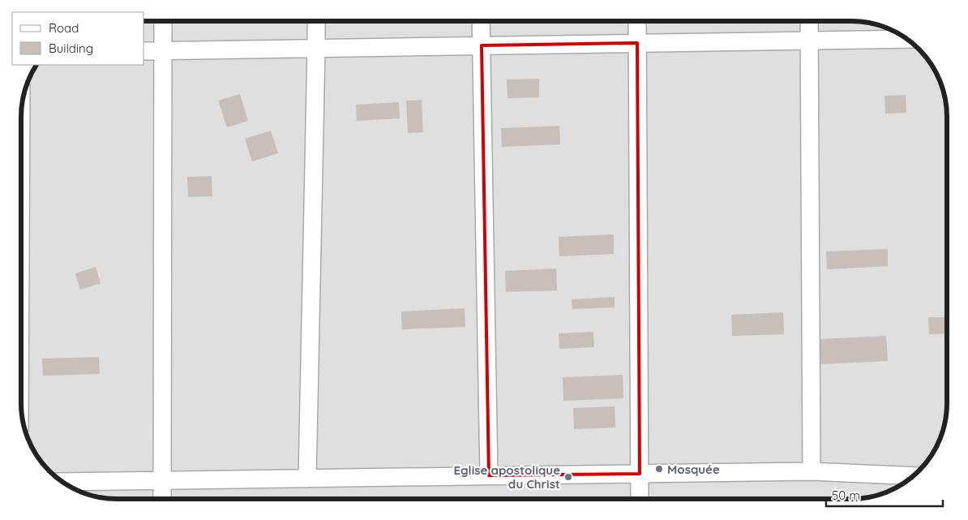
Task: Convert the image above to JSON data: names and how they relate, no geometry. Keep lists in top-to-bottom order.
{
  "places": ["Mosquée", "Eglise apostolique du Christ"],
  "legend": ["Road", "Building"],
  "scale_bar": "50 m"
}
